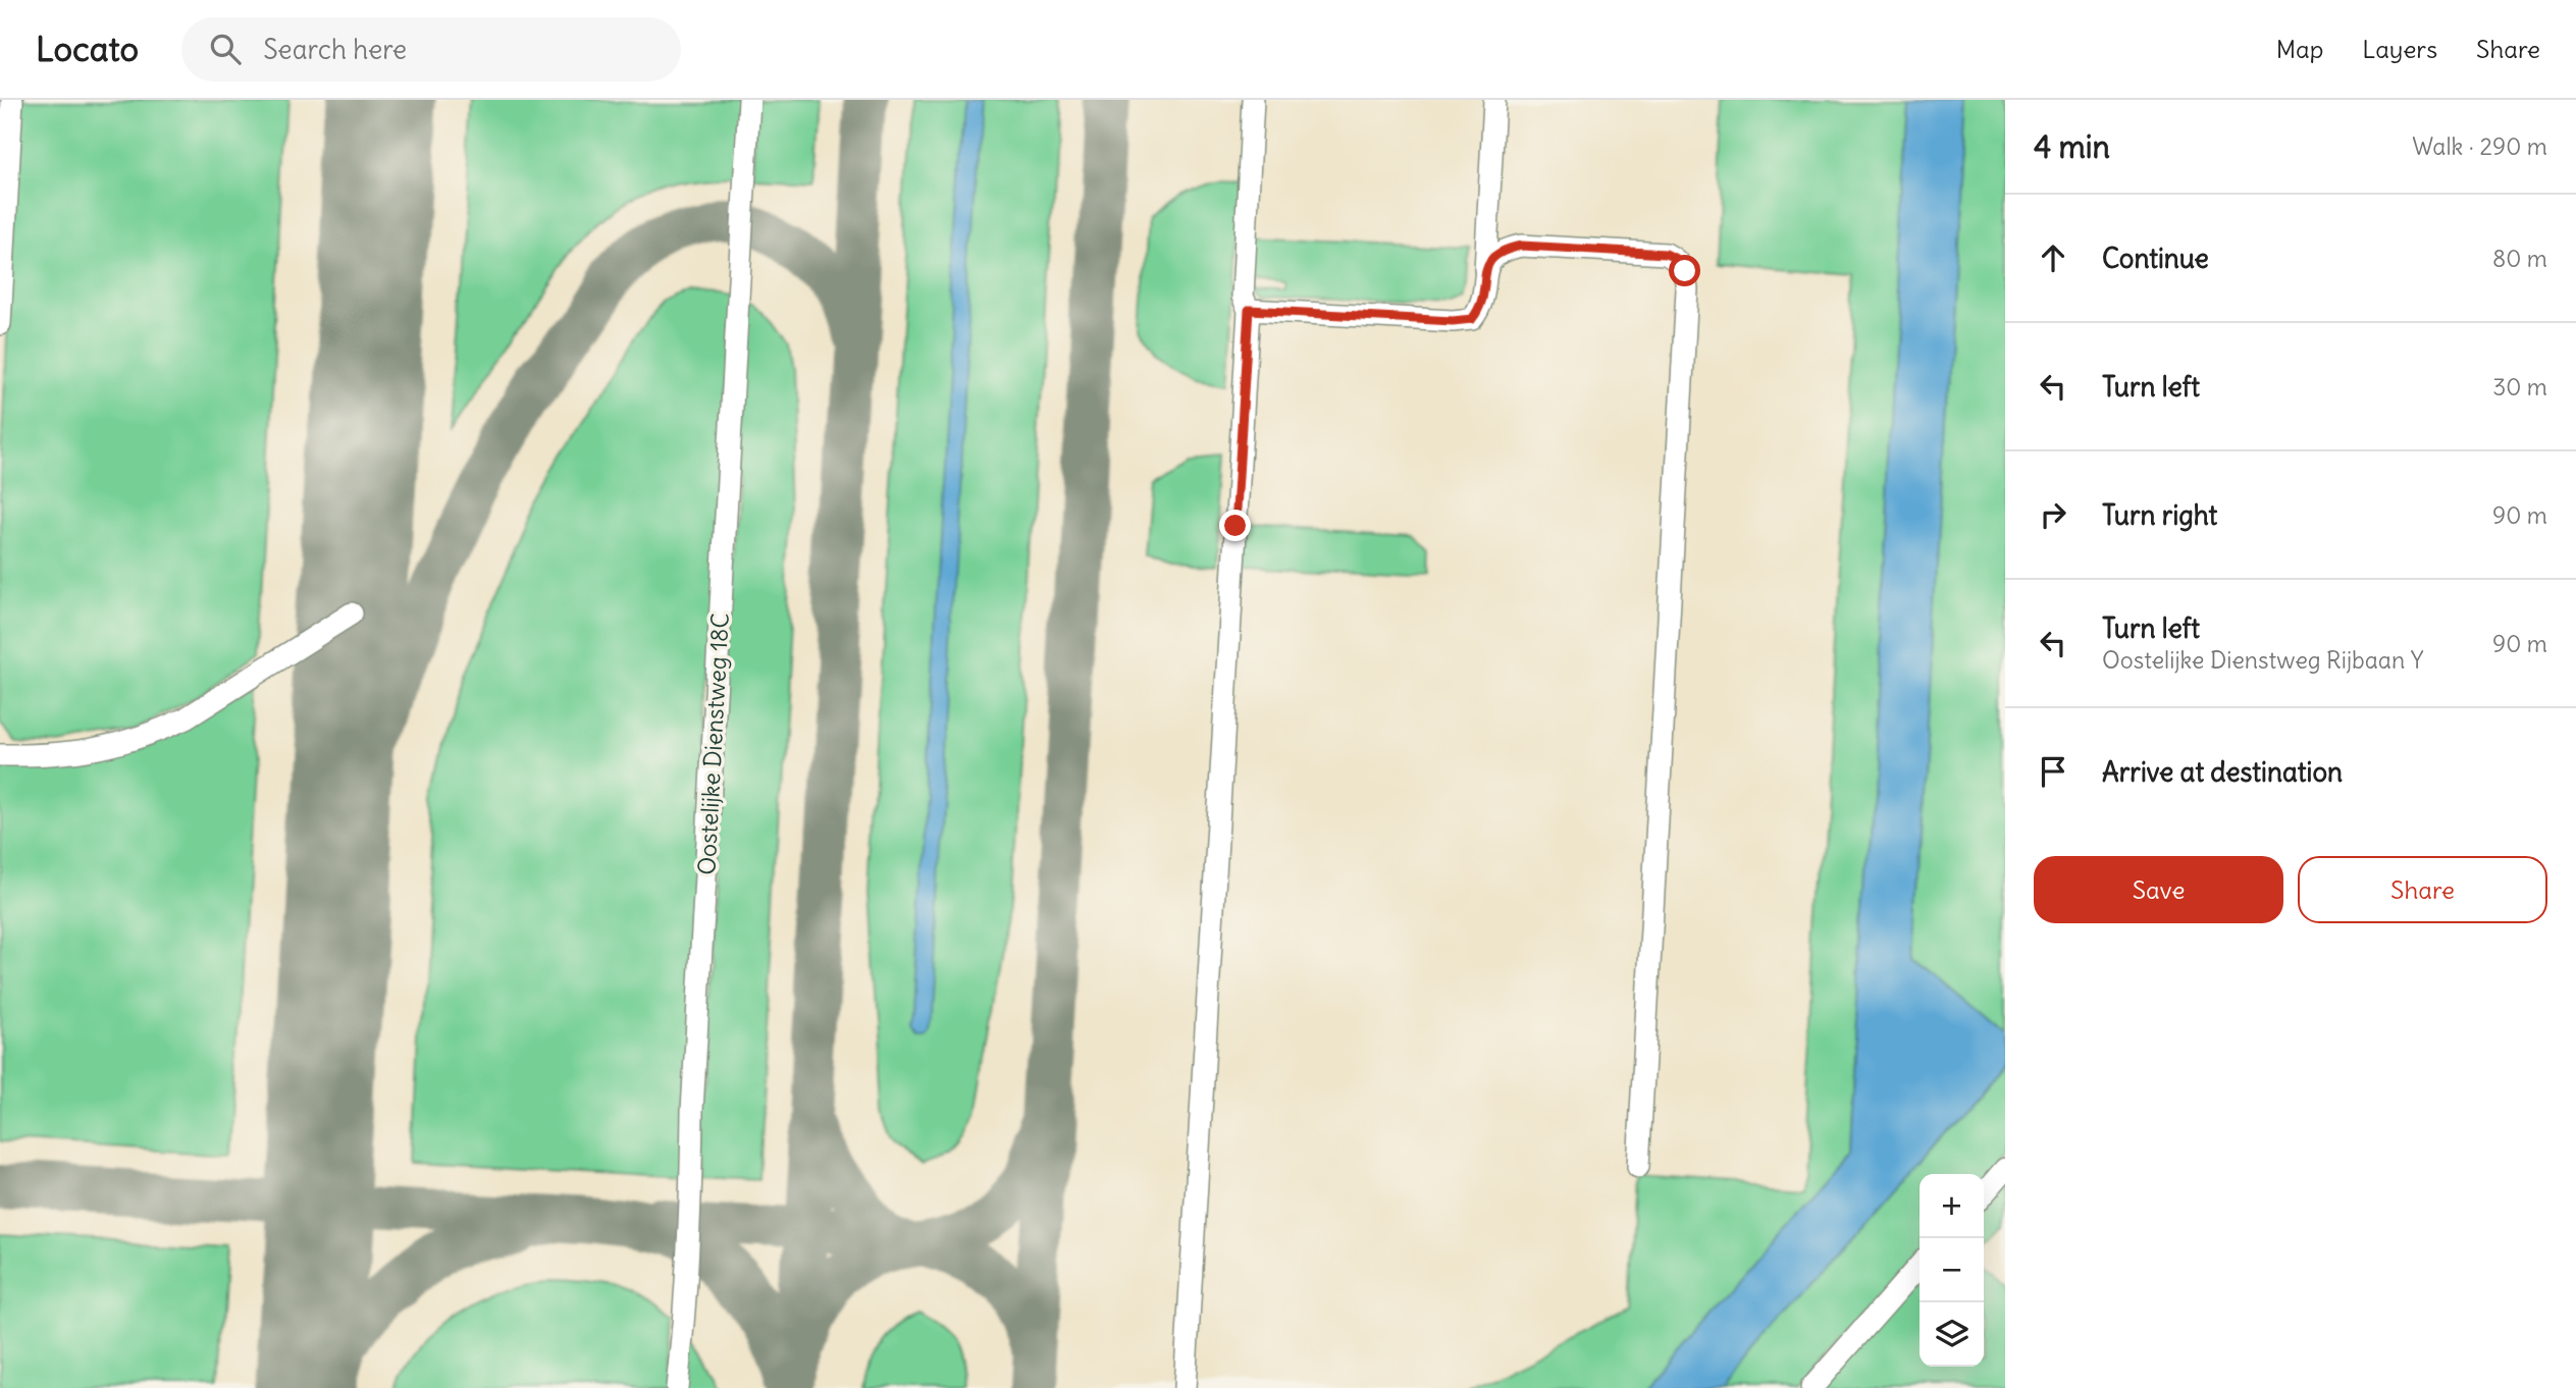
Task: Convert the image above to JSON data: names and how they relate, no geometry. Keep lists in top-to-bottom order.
{
  "streets": {
    "lane": ["Oostelijke Dienstweg 18C"]
  },
  "page": {
    "header": "Locato",
    "search": "Search here",
    "nav": ["Map", "Layers", "Share"],
    "heading": ["4 min", "Walk · 290 m"],
    "list": [
      ["Continue", "80 m"],
      ["Turn left", "30 m"],
      ["Turn right", "90 m"],
      ["Turn left", "Oostelijke Dienstweg Rijbaan Y", "90 m"],
      "Arrive at destination"
    ],
    "buttons": ["Save", "Share"],
    "map_buttons": ["+", "−"]
  }
}
